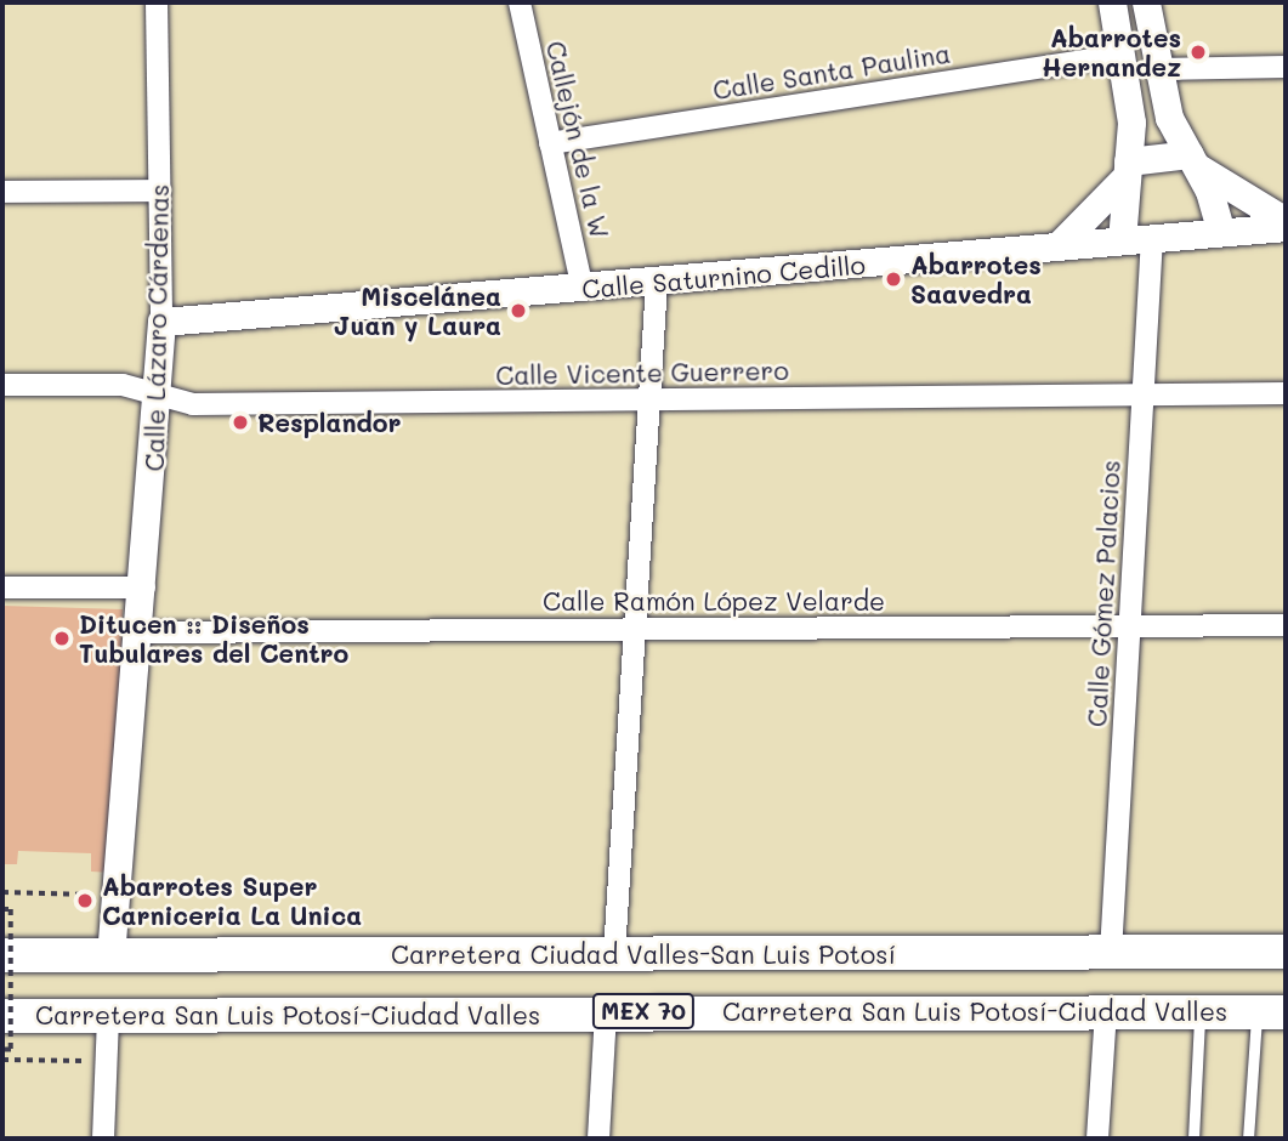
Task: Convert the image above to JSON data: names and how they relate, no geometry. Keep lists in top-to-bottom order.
{
  "streets": {
    "main road": ["Carretera Ciudad Valles-San Luis Potosí", "MEX 70", "Carretera San Luis Potosí-Ciudad Valles"],
    "street": [
      "Calle Santa Paulina",
      "Callejón de la W",
      "Calle Saturnino Cedillo",
      "Calle Lázaro Cárdenas",
      "Calle Vicente Guerrero",
      "Calle Gómez Palacios",
      "Calle Ramón López Velarde"
    ]
  },
  "crossings": [
    ["Calle Santa Paulina", "Callejón de la W"],
    ["Callejón de la W", "Calle Saturnino Cedillo"],
    ["Calle Saturnino Cedillo", "Calle Lázaro Cárdenas"],
    ["Calle Saturnino Cedillo", "Calle Gómez Palacios"],
    ["Calle Lázaro Cárdenas", "Calle Vicente Guerrero"],
    ["Calle Lázaro Cárdenas", "Calle Ramón López Velarde"],
    ["Calle Lázaro Cárdenas", "Carretera Ciudad Valles-San Luis Potosí"],
    ["Calle Vicente Guerrero", "Calle Gómez Palacios"],
    ["Calle Gómez Palacios", "Calle Ramón López Velarde"],
    ["Calle Gómez Palacios", "Carretera Ciudad Valles-San Luis Potosí"]
  ],
  "places": [
    "Abarrotes Hernandez",
    "Abarrotes Saavedra",
    "Miscelánea Juan y Laura",
    "Resplandor",
    "Ditucen :: Diseños Tubulares del Centro",
    "Abarrotes Super Carniceria La Unica"
  ]
}
